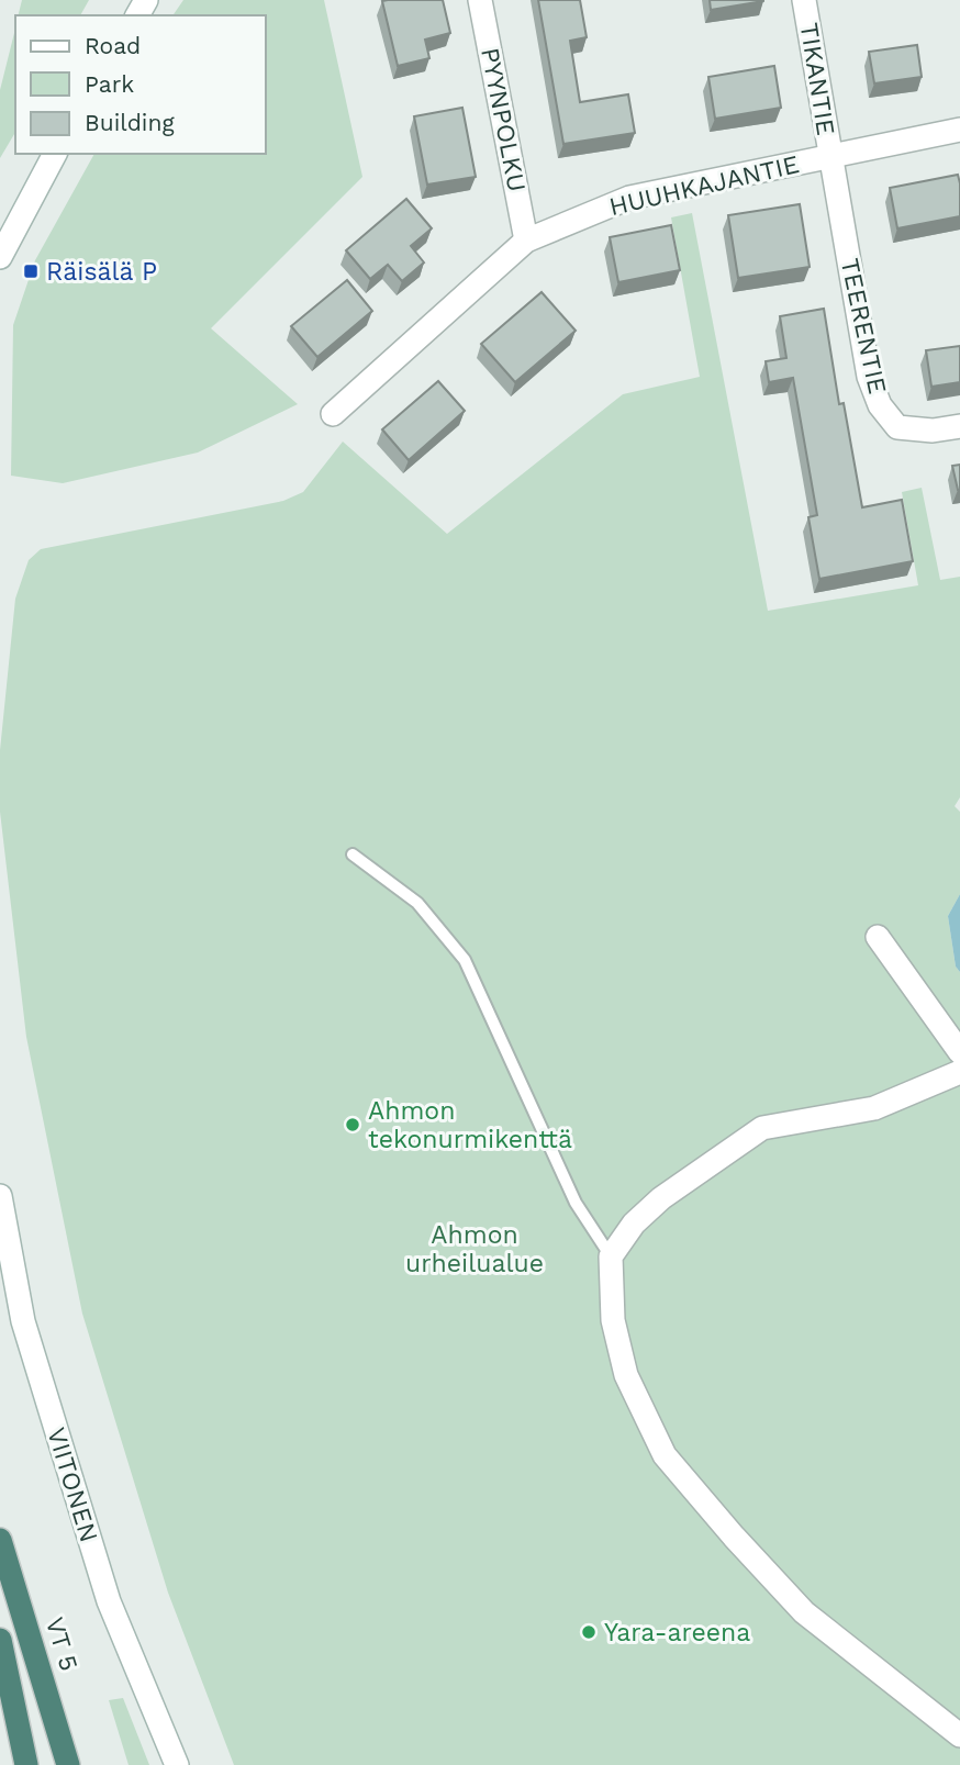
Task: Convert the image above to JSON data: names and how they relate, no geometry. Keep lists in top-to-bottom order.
{
  "streets": {
    "highway": ["VT 5"],
    "street": [
      "TIKANTIE",
      "PYYNPOLKU",
      "HUUHKAJANTIE",
      "TEERENTIE",
      "VIITONEN"
    ]
  },
  "crossings": [
    ["TIKANTIE", "HUUHKAJANTIE"],
    ["TIKANTIE", "TEERENTIE"],
    ["PYYNPOLKU", "HUUHKAJANTIE"],
    ["HUUHKAJANTIE", "TEERENTIE"]
  ],
  "parks": ["Ahmon urheilualue"],
  "places": {
    "transit": ["Räisälä P"],
    "other": ["Ahmon tekonurmikenttä", "Yara-areena"]
  },
  "legend": ["Road", "Park", "Building"]
}
